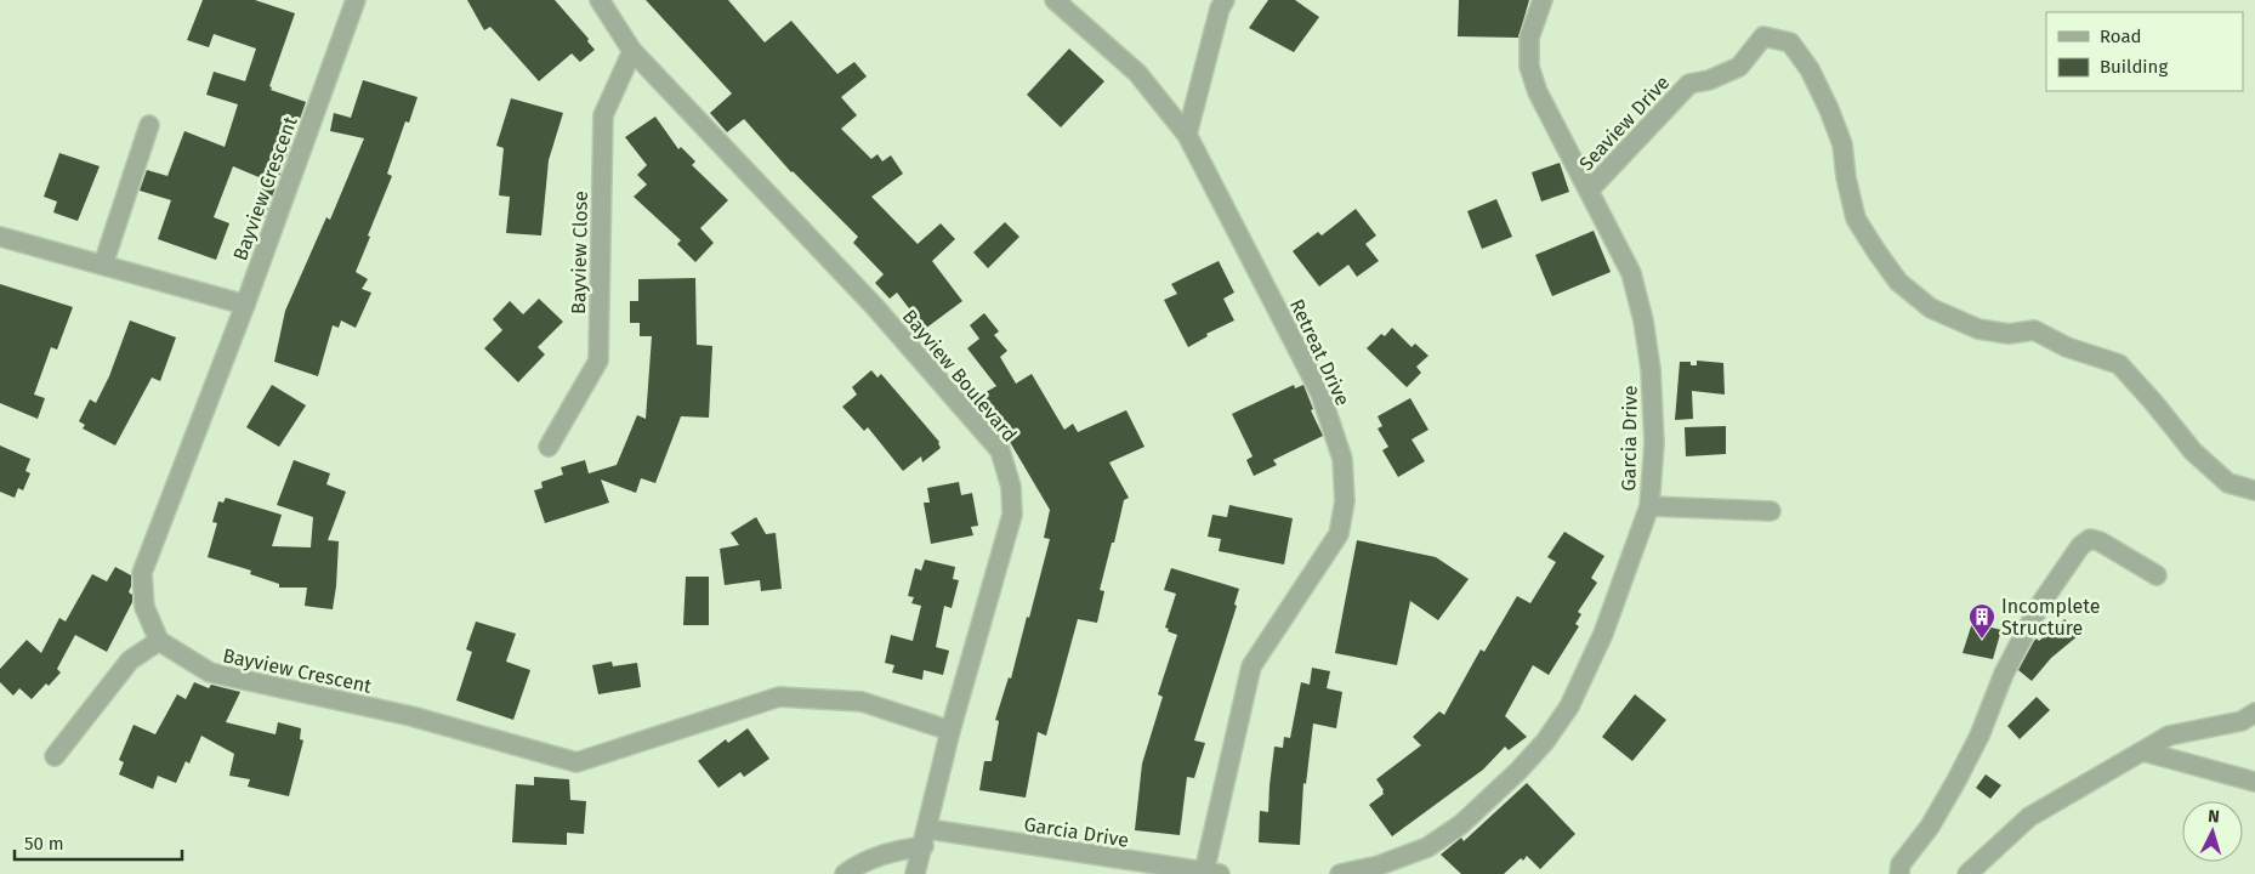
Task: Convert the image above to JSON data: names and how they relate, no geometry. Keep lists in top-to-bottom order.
{
  "streets": {
    "street": [
      "Seaview Drive",
      "Bayview Crescent",
      "Bayview Close",
      "Retreat Drive",
      "Bayview Boulevard",
      "Garcia Drive"
    ]
  },
  "crossings": [
    ["Seaview Drive", "Garcia Drive"],
    ["Bayview Crescent", "Bayview Boulevard"],
    ["Bayview Close", "Bayview Boulevard"],
    ["Retreat Drive", "Garcia Drive"],
    ["Bayview Boulevard", "Garcia Drive"]
  ],
  "places": {
    "building": ["Incomplete Structure"]
  },
  "legend": ["Road", "Building"],
  "scale_bar": "50 m",
  "north": "top"
}
